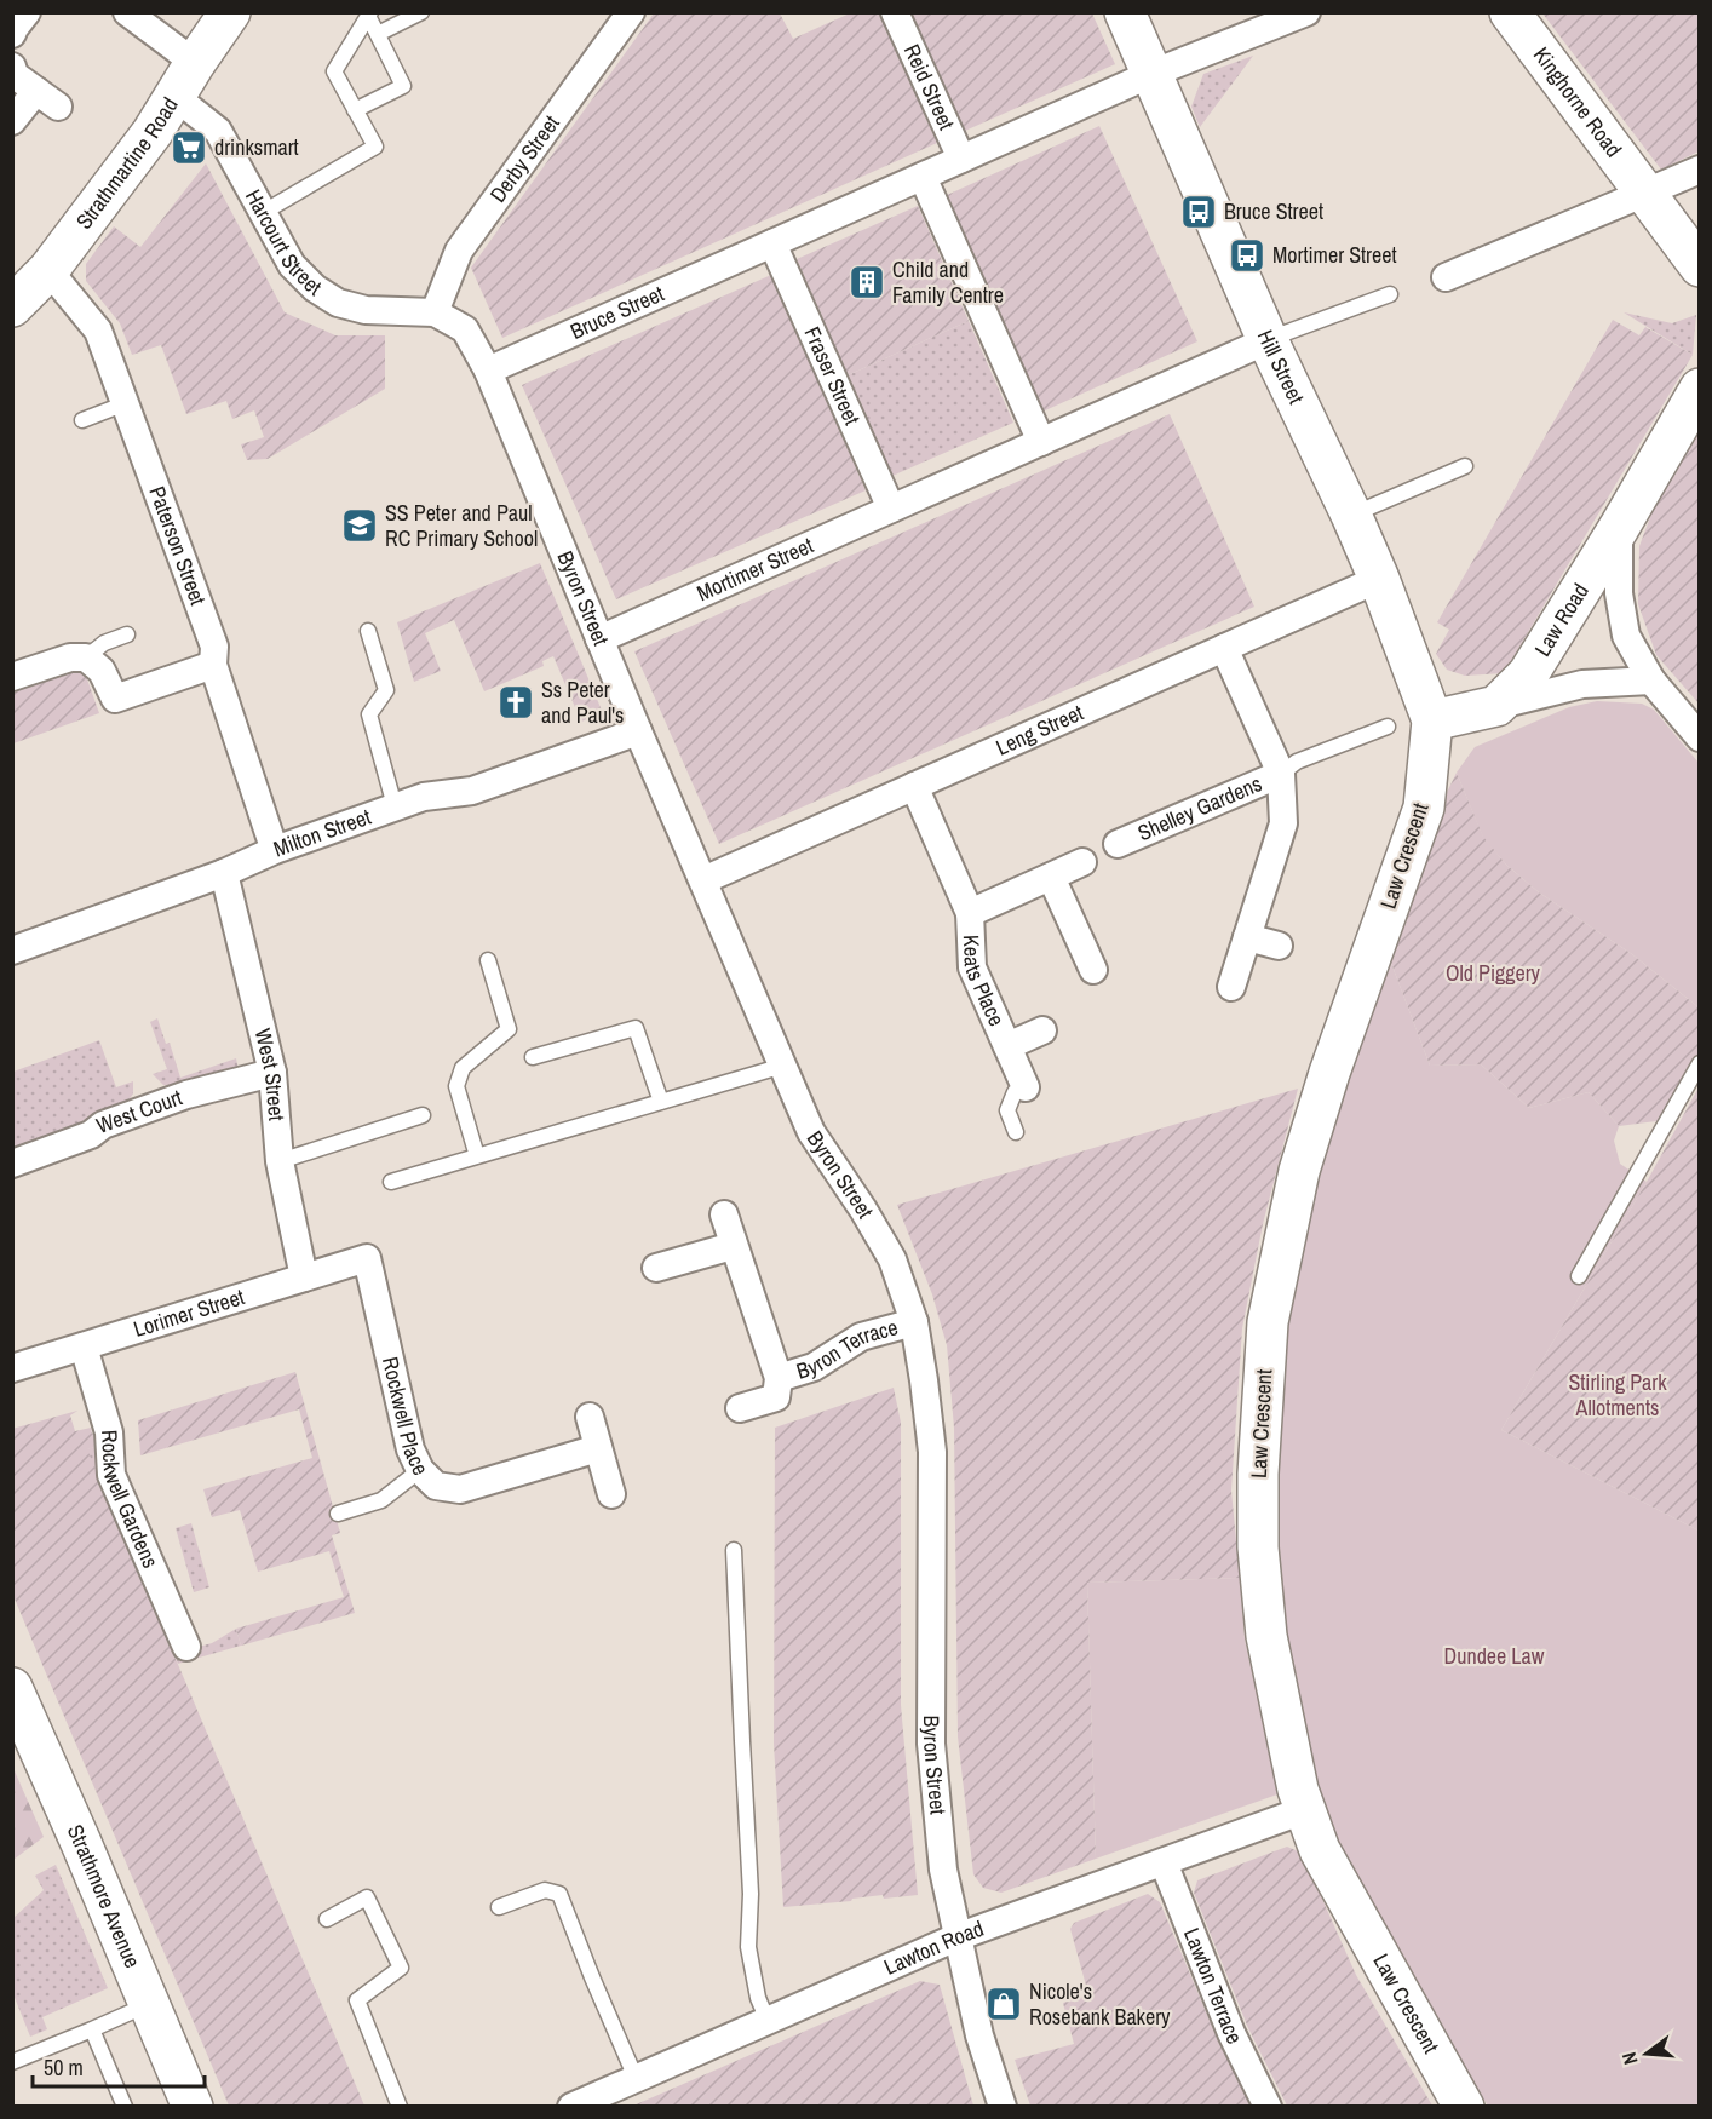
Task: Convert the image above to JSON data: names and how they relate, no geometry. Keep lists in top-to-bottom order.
{
  "streets": {
    "street": [
      "Reid Street",
      "Kinghorne Road",
      "Derby Street",
      "Strathmartine Road",
      "Harcourt Street",
      "Bruce Street",
      "Hill Street",
      "Fraser Street",
      "Paterson Street",
      "Mortimer Street",
      "Byron Street",
      "Law Road",
      "Leng Street",
      "Shelley Gardens",
      "Milton Street",
      "Law Crescent",
      "Keats Place",
      "West Street",
      "West Court",
      "Lorimer Street",
      "Byron Terrace",
      "Rockwell Place",
      "Rockwell Gardens",
      "Strathmore Avenue",
      "Lawton Road",
      "Lawton Terrace"
    ]
  },
  "crossings": [
    ["Reid Street", "Bruce Street"],
    ["Derby Street", "Harcourt Street"],
    ["Derby Street", "Byron Street"],
    ["Strathmartine Road", "Harcourt Street"],
    ["Strathmartine Road", "Paterson Street"],
    ["Harcourt Street", "Byron Street"],
    ["Bruce Street", "Hill Street"],
    ["Bruce Street", "Fraser Street"],
    ["Bruce Street", "Byron Street"],
    ["Hill Street", "Mortimer Street"],
    ["Hill Street", "Law Road"],
    ["Hill Street", "Leng Street"],
    ["Hill Street", "Law Crescent"],
    ["Fraser Street", "Mortimer Street"],
    ["Mortimer Street", "Byron Street"],
    ["Byron Street", "Leng Street"],
    ["Byron Street", "Milton Street"],
    ["Byron Street", "Byron Terrace"],
    ["Byron Street", "Lawton Road"],
    ["Law Road", "Law Crescent"],
    ["Leng Street", "Shelley Gardens"],
    ["Leng Street", "Keats Place"],
    ["Milton Street", "West Street"],
    ["Law Crescent", "Lawton Road"],
    ["West Street", "West Court"],
    ["West Street", "Lorimer Street"],
    ["Lorimer Street", "Rockwell Place"],
    ["Lorimer Street", "Rockwell Gardens"],
    ["Lawton Road", "Lawton Terrace"]
  ],
  "parks": ["Old Piggery", "Stirling Park Allotments", "Dundee Law"],
  "places": {
    "supermarket": ["drinksmart"],
    "bus stop": ["Bruce Street", "Mortimer Street"],
    "building": ["Child and Family Centre"],
    "school or university": ["SS Peter and Paul RC Primary School"],
    "church": ["Ss Peter and Paul's"],
    "shop": ["Nicole's Rosebank Bakery"]
  },
  "scale_bar": "50 m",
  "north": "left"
}
